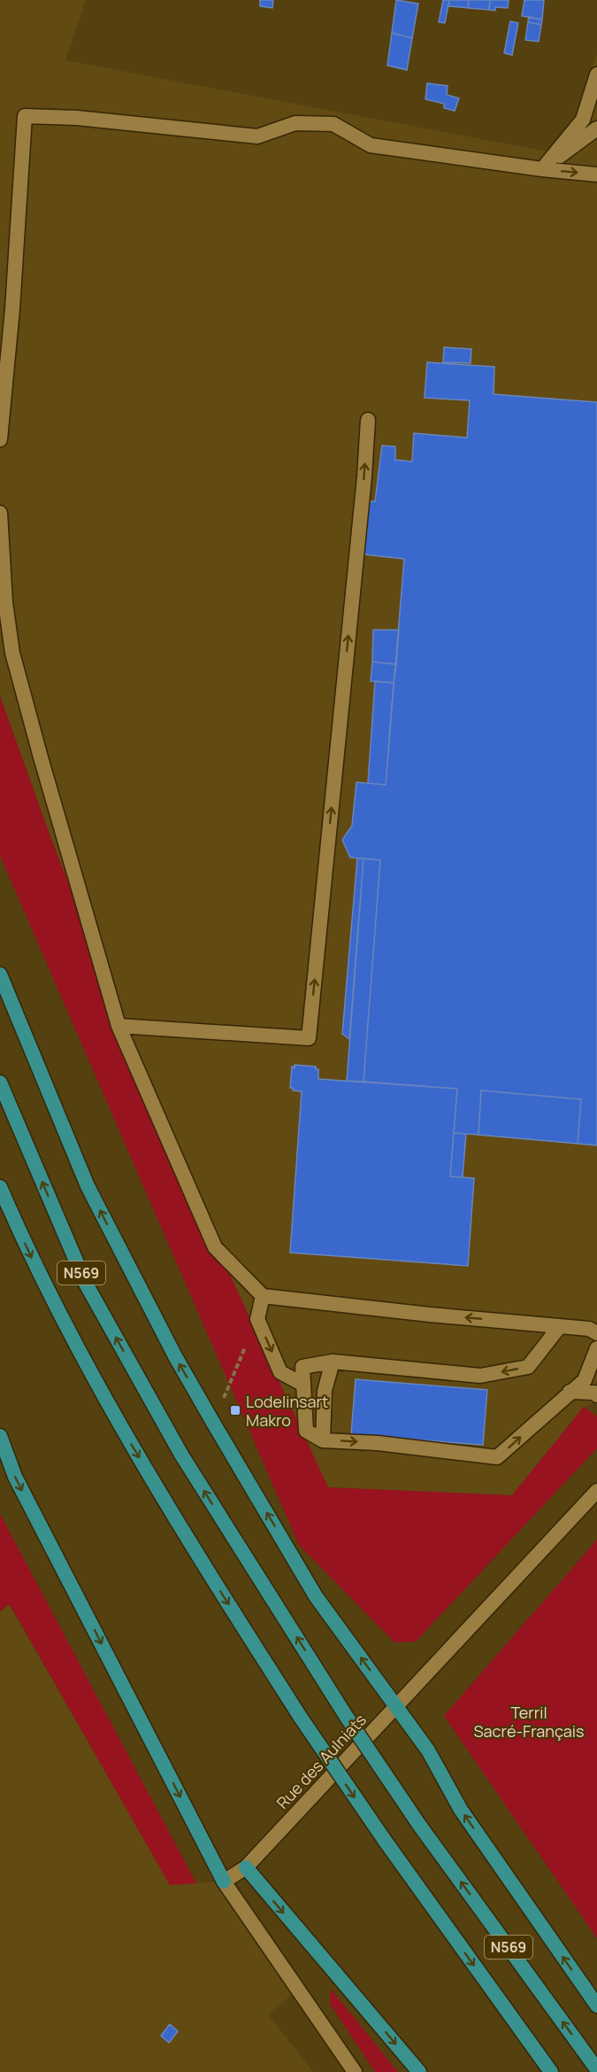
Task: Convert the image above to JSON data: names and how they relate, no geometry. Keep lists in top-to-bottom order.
{
  "streets": {
    "highway": ["N569"],
    "street": ["Rue des Aulniats"]
  },
  "parks": ["Terril Sacré-Français"],
  "places": {
    "transit": ["Lodelinsart Makro"]
  }
}
